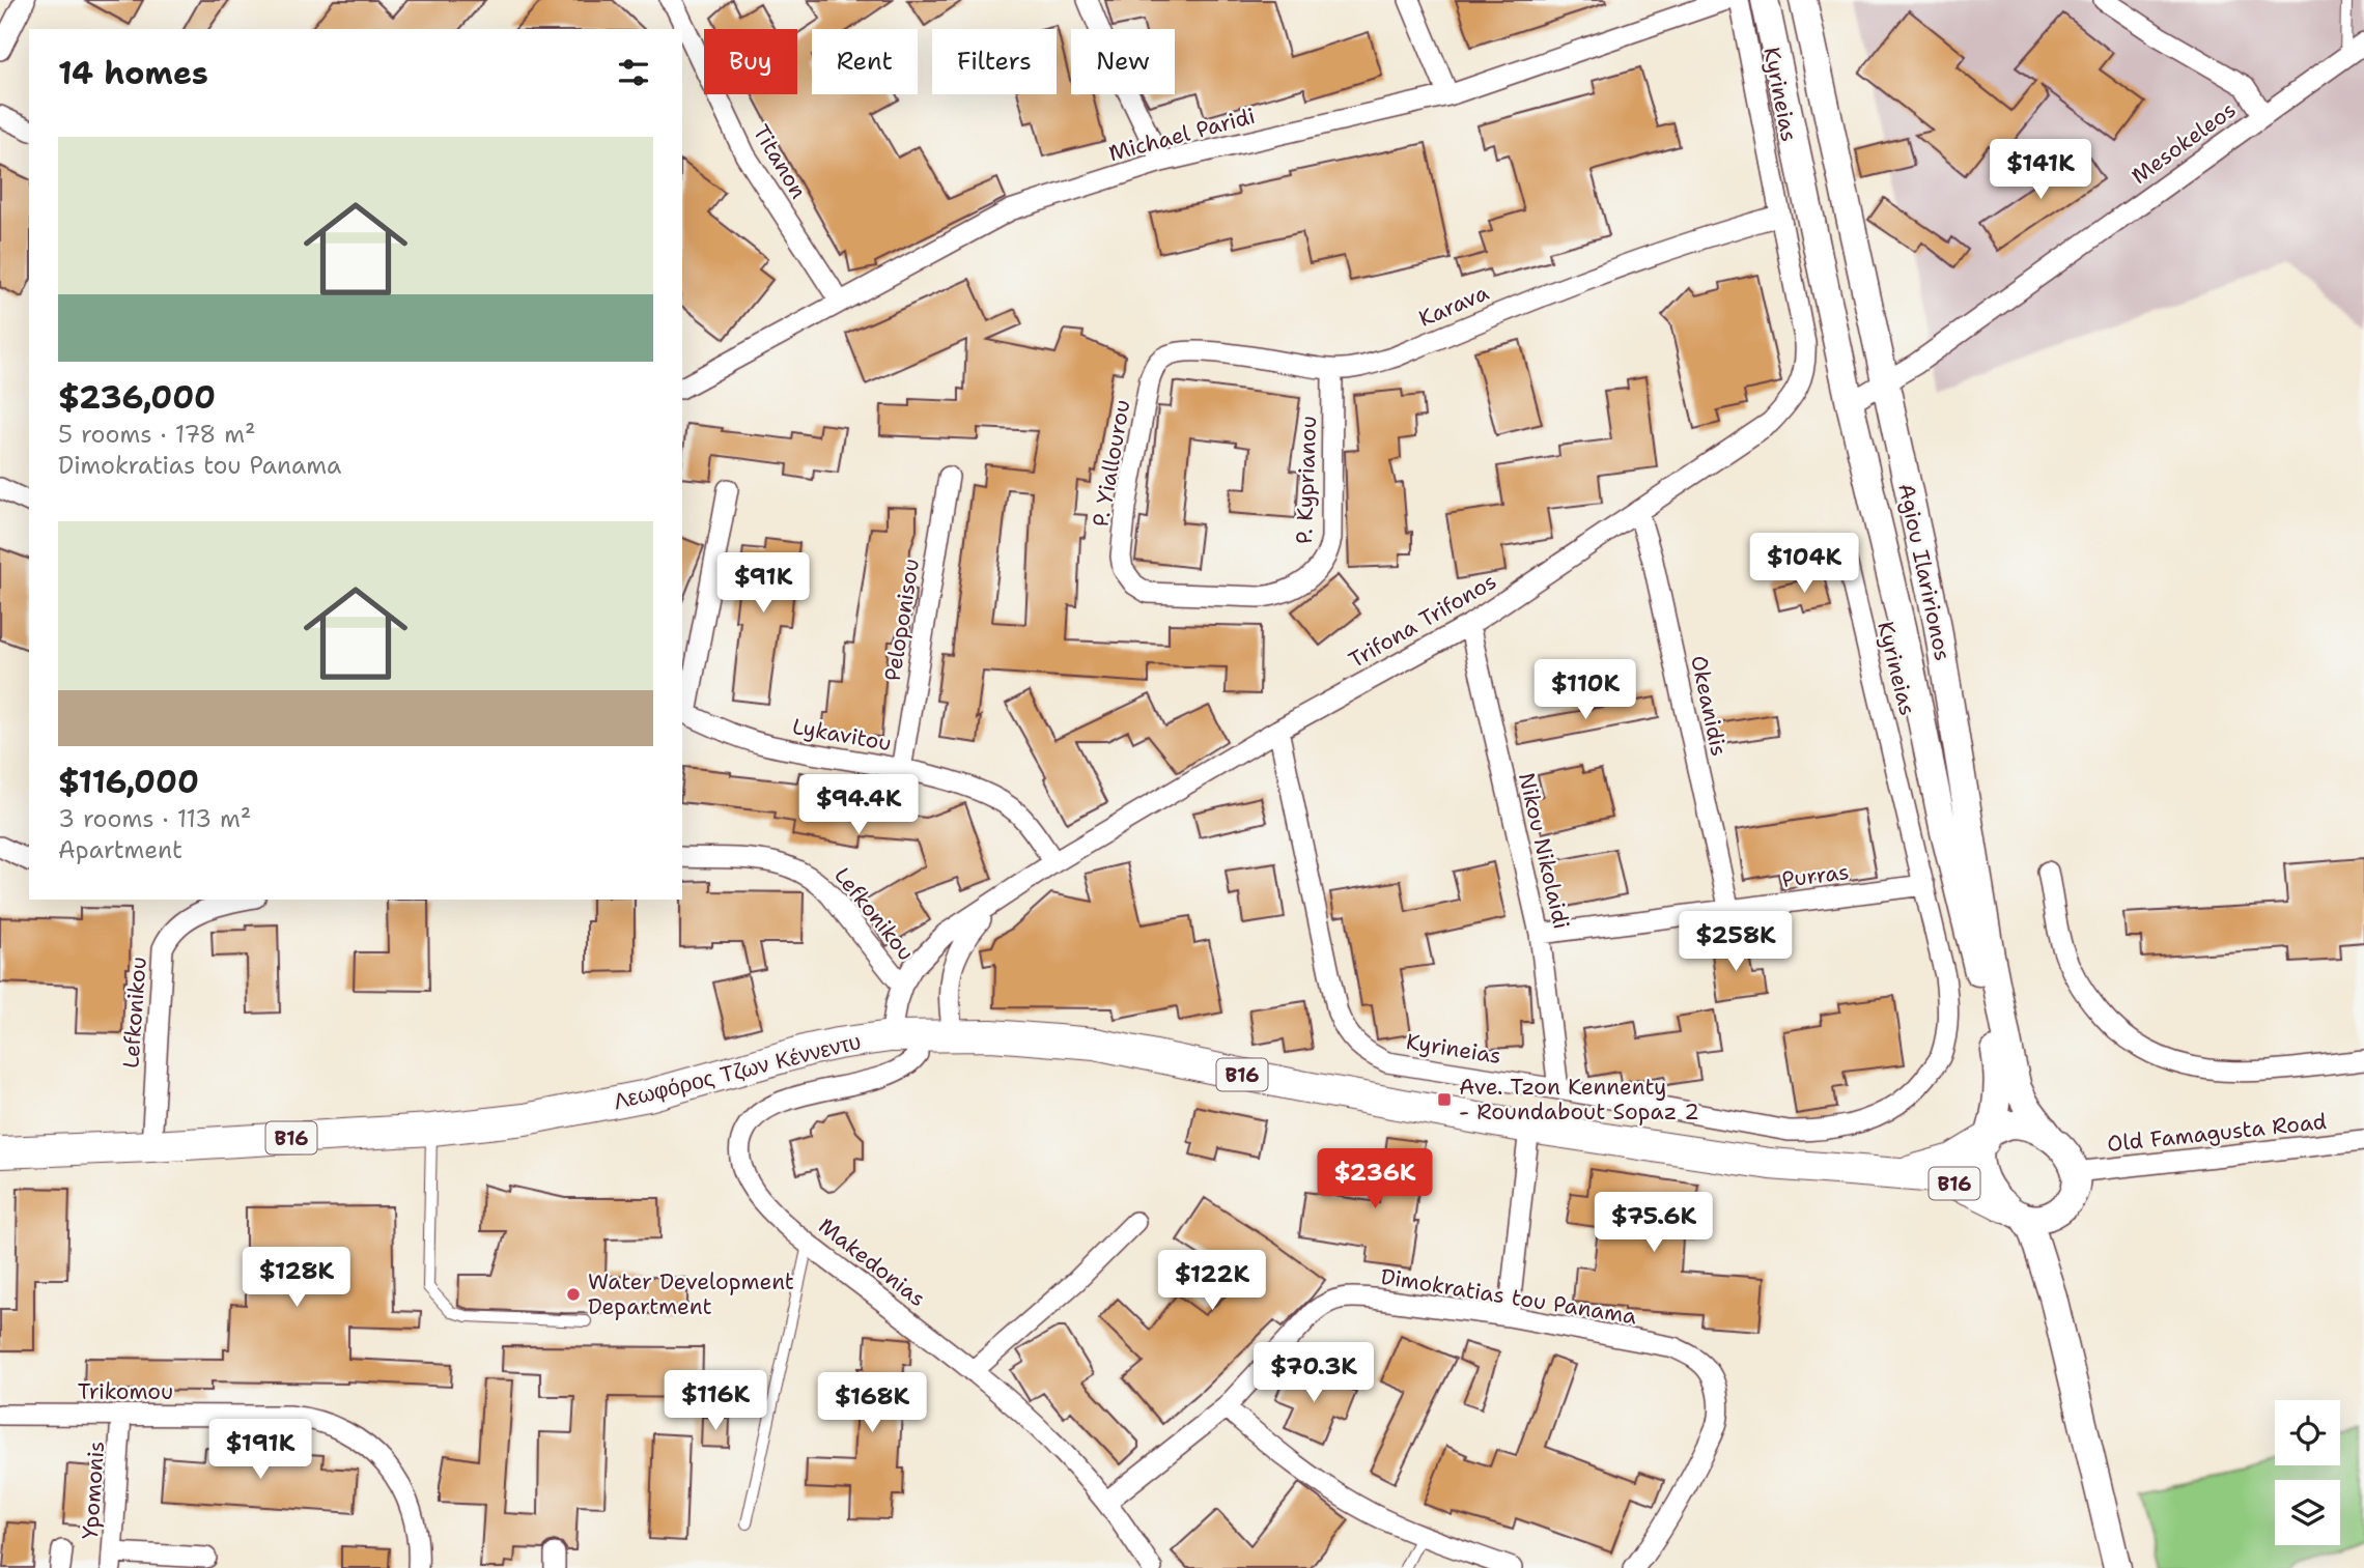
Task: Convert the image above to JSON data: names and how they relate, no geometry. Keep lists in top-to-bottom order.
{
  "streets": {
    "main road": ["Agiou Ilaririonos", "Λεωφόρος Τζων Κέννεντυ", "B16"],
    "street": [
      "Kyrineias",
      "Michael Paridi",
      "Mesokeleos",
      "Titanon",
      "Karava",
      "P. Yiallourou",
      "P. Kyprianou",
      "Peloponisou",
      "Trifona Trifonos",
      "Okeanidis",
      "Lykavitou",
      "Nikou Nikolaidi",
      "Purras",
      "Lefkonikou",
      "Old Famagusta Road",
      "Makedonias",
      "Dimokratias tou Panama",
      "Trikomou",
      "Ypomonis"
    ]
  },
  "crossings": [
    ["Kyrineias", "Karava"],
    ["Kyrineias", "Trifona Trifonos"],
    ["Kyrineias", "Nikou Nikolaidi"],
    ["Kyrineias", "Purras"],
    ["Michael Paridi", "Titanon"],
    ["Mesokeleos", "Agiou Ilaririonos"],
    ["Karava", "P. Yiallourou"],
    ["Karava", "P. Kyprianou"],
    ["P. Yiallourou", "P. Kyprianou"],
    ["Agiou Ilaririonos", "B16"],
    ["Agiou Ilaririonos", "Old Famagusta Road"],
    ["Peloponisou", "Lykavitou"],
    ["Trifona Trifonos", "Okeanidis"],
    ["Trifona Trifonos", "Lykavitou"],
    ["Trifona Trifonos", "Nikou Nikolaidi"],
    ["Trifona Trifonos", "Lefkonikou"],
    ["Trifona Trifonos", "Λεωφόρος Τζων Κέννεντυ"],
    ["Trifona Trifonos", "Makedonias"],
    ["Okeanidis", "Purras"],
    ["Nikou Nikolaidi", "Purras"],
    ["Lefkonikou", "Λεωφόρος Τζων Κέννεντυ"],
    ["Λεωφόρος Τζων Κέννεντυ", "B16"],
    ["Λεωφόρος Τζων Κέννεντυ", "Makedonias"],
    ["B16", "Old Famagusta Road"],
    ["Makedonias", "Dimokratias tou Panama"],
    ["Trikomou", "Ypomonis"]
  ],
  "places": {
    "transit": ["Ave. Tzon Kennenty - Roundabout Sopaz 2"],
    "other": ["Water Development Department"]
  },
  "page": {
    "chip": [
      "Buy",
      "Rent",
      "Filters",
      "New"
    ],
    "heading": "14 homes",
    "list": [
      {
        "name": "$236,000",
        "note": "5 rooms · 178 m² · Dimokratias tou Panama"
      },
      {
        "name": "$116,000",
        "note": "3 rooms · 113 m² · Apartment"
      }
    ],
    "price": [
      "$141K",
      "$104K",
      "$91K",
      "$110K",
      "$94.4K",
      "$258K",
      "$236K",
      "$75.6K",
      "$128K",
      "$122K",
      "$70.3K",
      "$116K",
      "$168K",
      "$191K"
    ]
  }
}
